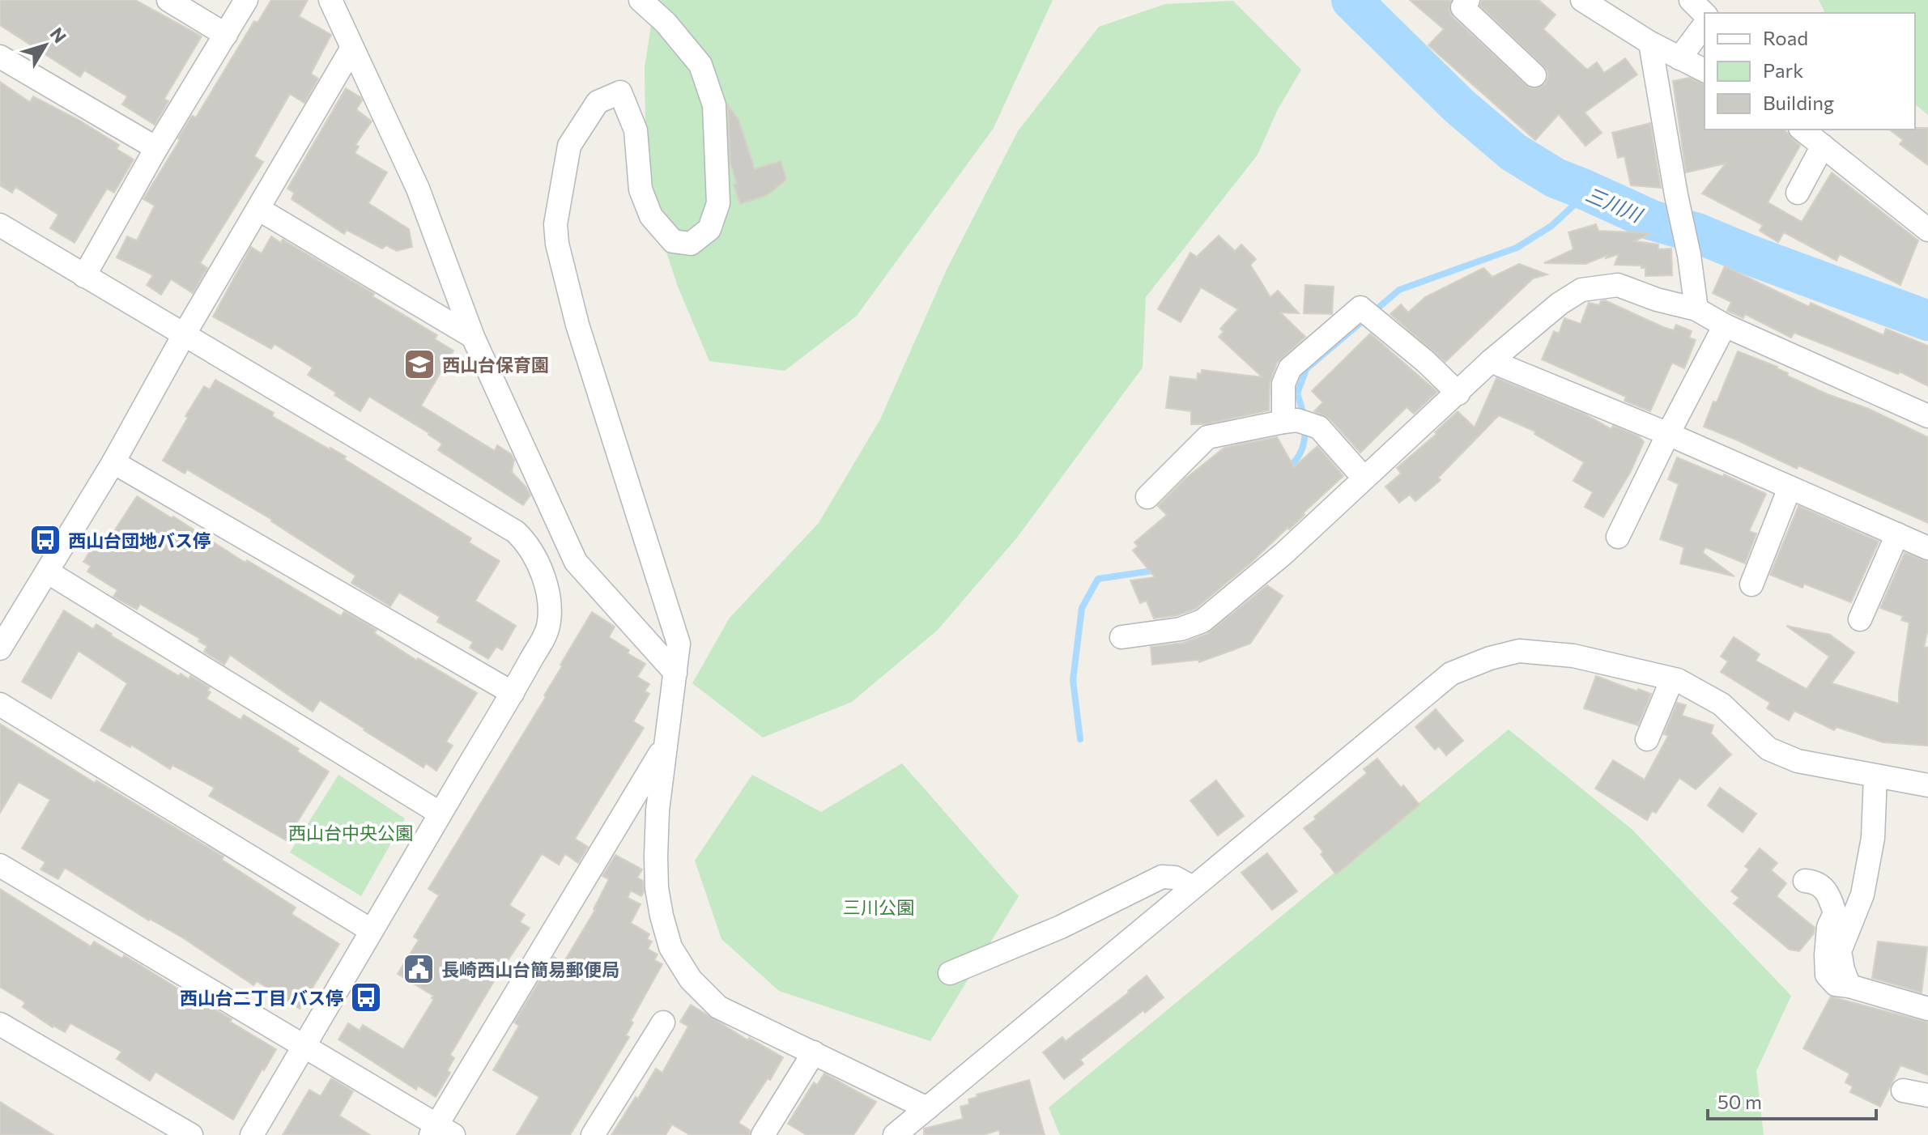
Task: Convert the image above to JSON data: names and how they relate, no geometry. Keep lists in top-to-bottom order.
{
  "water": ["三川川"],
  "parks": ["西山台中央公園", "三川公園"],
  "places": {
    "school or university": ["西山台保育園"],
    "bus stop": ["西山台団地バス停", "西山台二丁目 バス停"],
    "public building": ["長崎西山台簡易郵便局"]
  },
  "legend": ["Road", "Park", "Building"],
  "scale_bar": "50 m",
  "north": "top right"
}
